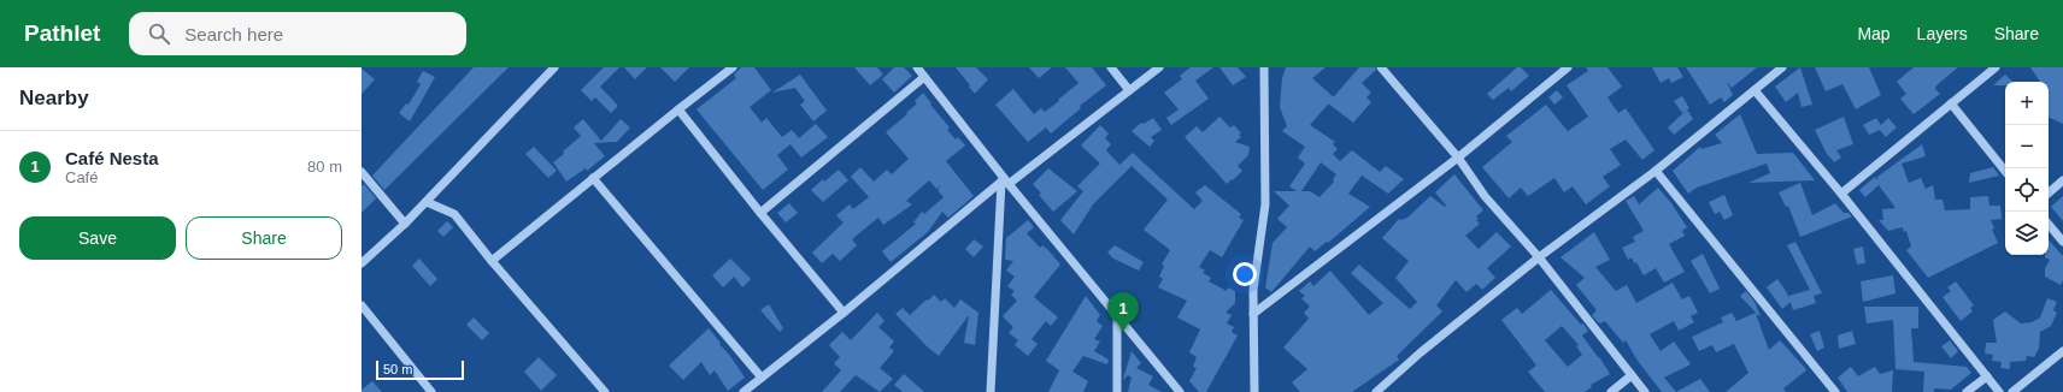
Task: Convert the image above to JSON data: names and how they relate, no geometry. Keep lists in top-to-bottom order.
{
  "scale_bar": "50 m",
  "page": {
    "header": "Pathlet",
    "search": "Search here",
    "nav": ["Map", "Layers", "Share"],
    "heading": "Nearby",
    "map_buttons": ["+", "−"],
    "list": [
      {
        "mark": "1",
        "name": "Café Nesta",
        "note": "Café",
        "value": "80 m"
      }
    ],
    "buttons": ["Save", "Share"],
    "pins": "1",
    "scale": "50 m"
  }
}
